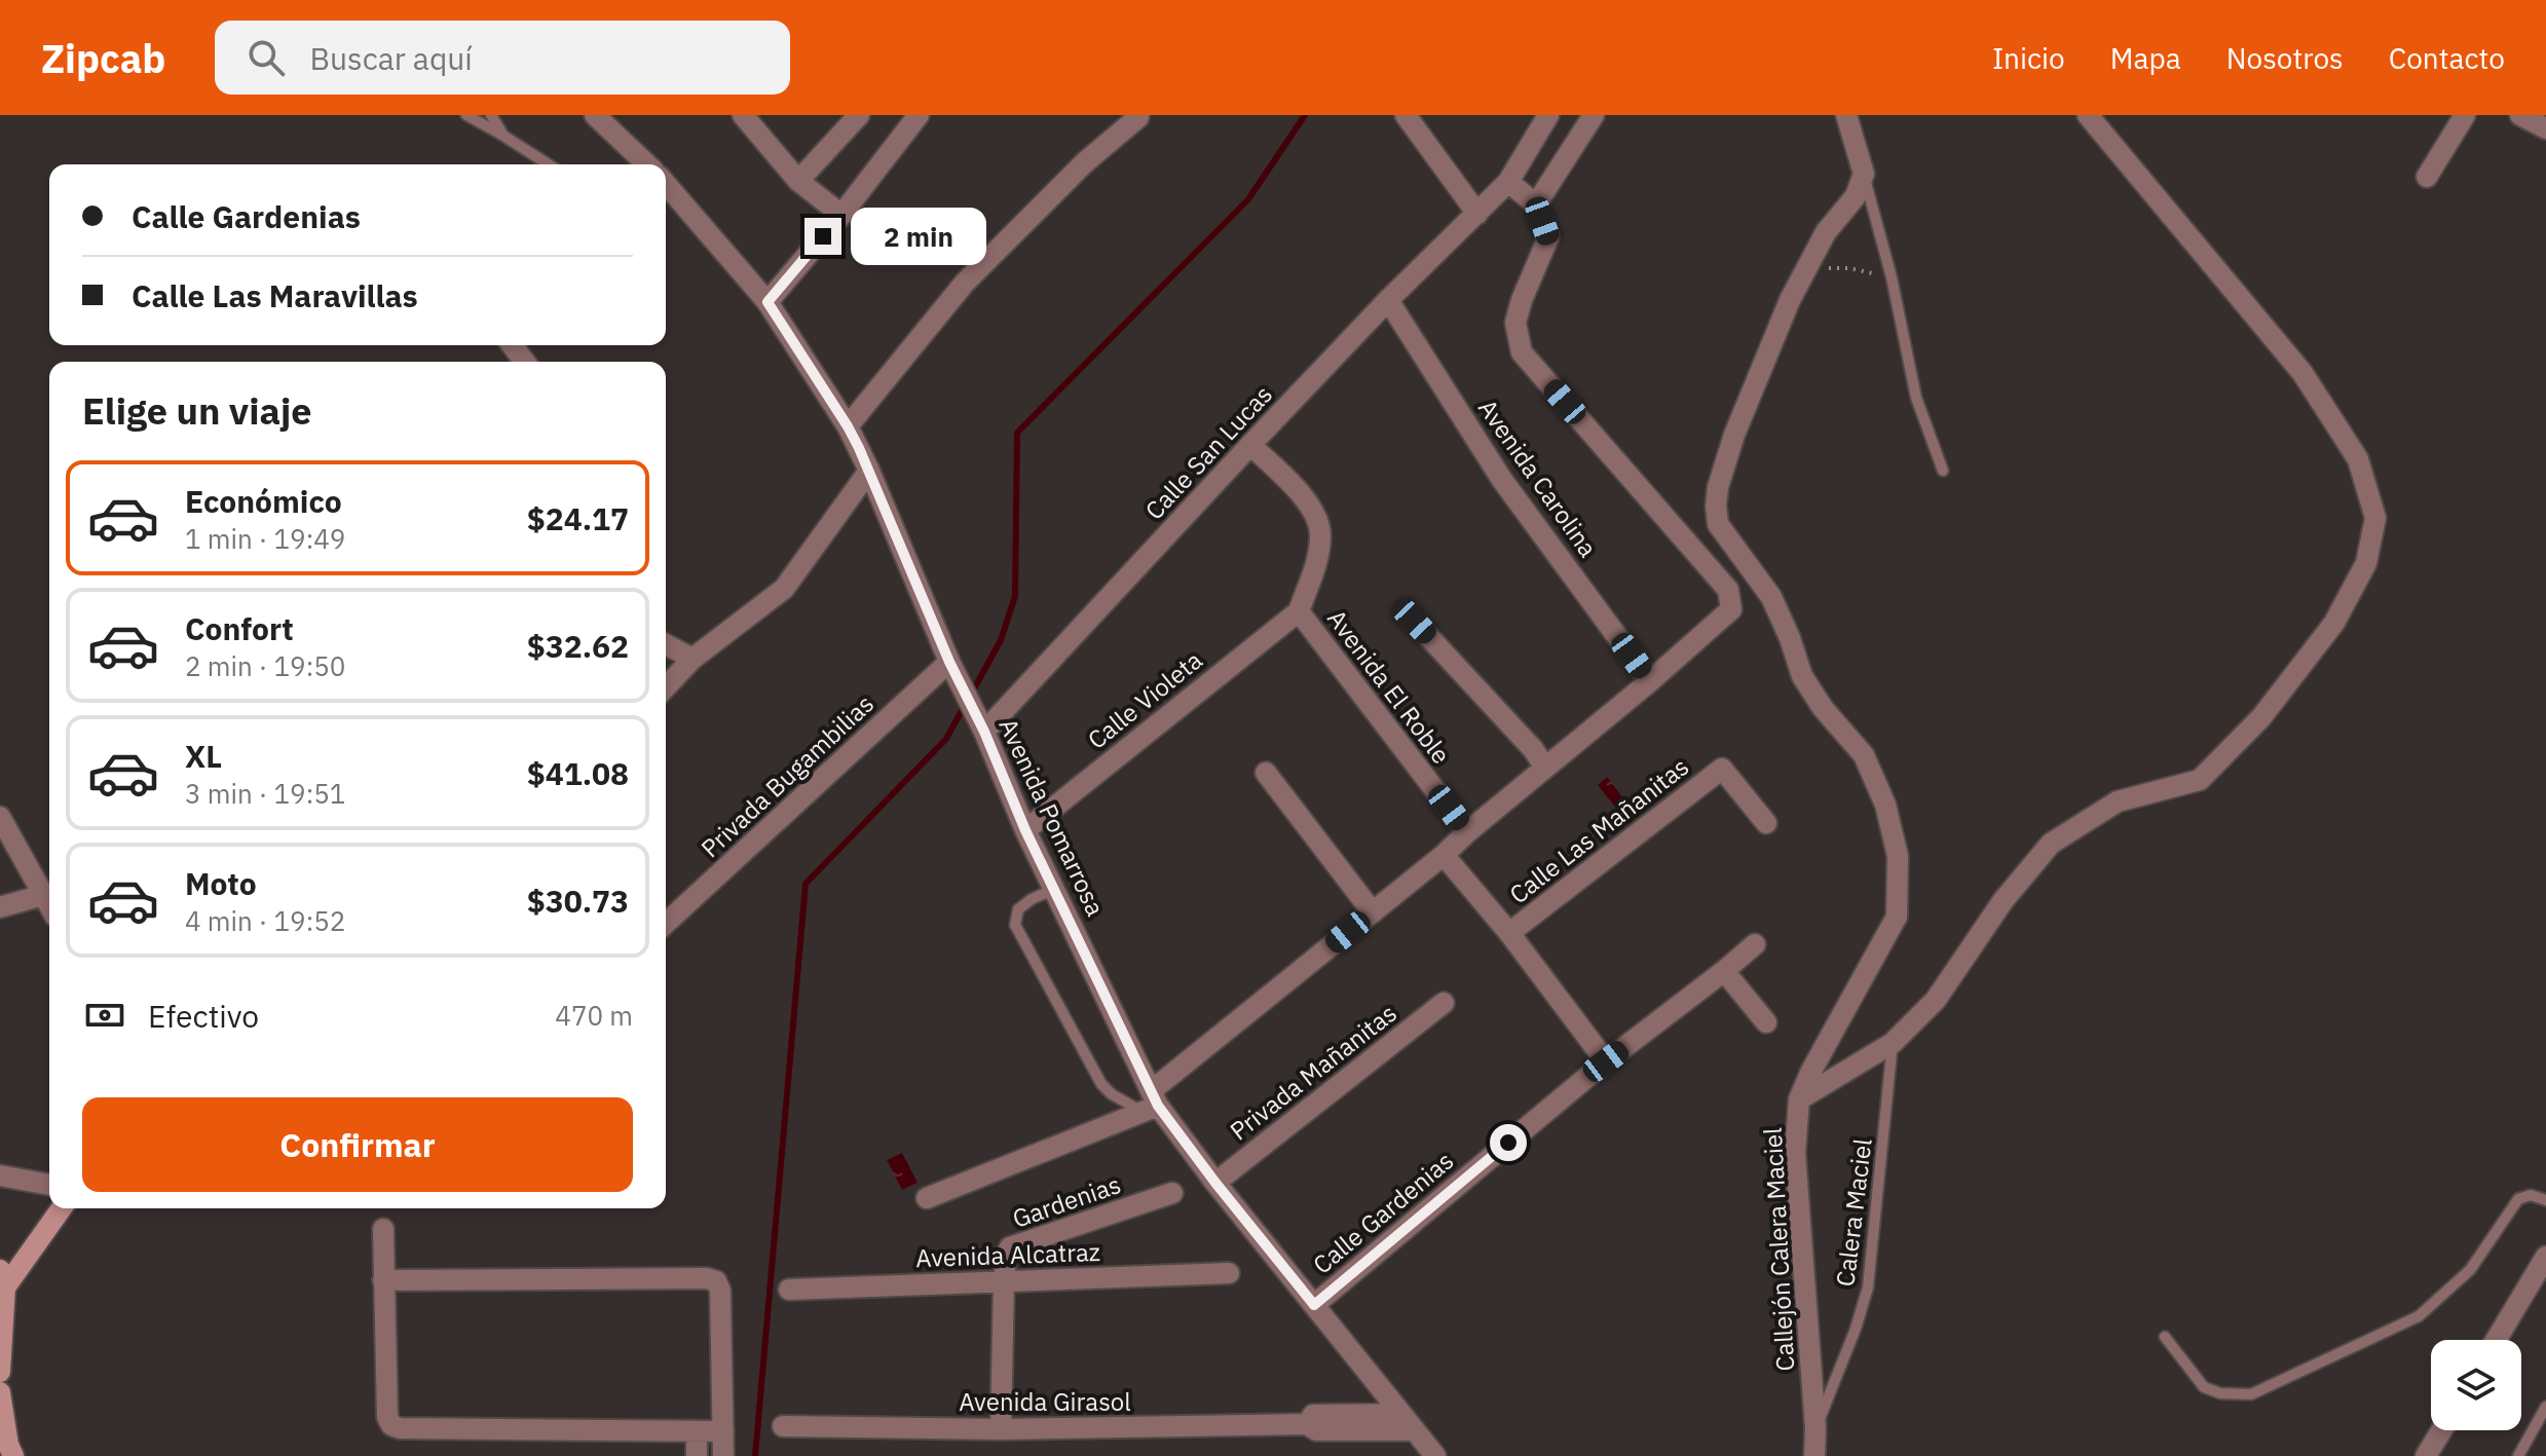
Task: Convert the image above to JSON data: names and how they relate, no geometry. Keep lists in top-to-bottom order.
{
  "streets": {
    "street": [
      "Calle San Lucas",
      "Avenida Carolina",
      "Avenida El Roble",
      "Calle Violeta",
      "Privada Bugambilias",
      "Avenida Pomarrosa",
      "Calle Las Mañanitas",
      "Privada Mañanitas",
      "Gardenias",
      "Calle Gardenias",
      "Callejón Calera Maciel",
      "Avenida Alcatraz",
      "Avenida Girasol"
    ],
    "lane": ["Calera Maciel"]
  },
  "crossings": [
    ["Calle San Lucas", "Avenida Carolina"],
    ["Calle San Lucas", "Avenida Pomarrosa"],
    ["Avenida El Roble", "Calle Violeta"],
    ["Calle Violeta", "Avenida Pomarrosa"],
    ["Privada Bugambilias", "Avenida Pomarrosa"],
    ["Avenida Pomarrosa", "Privada Mañanitas"],
    ["Avenida Pomarrosa", "Calle Gardenias"],
    ["Avenida Pomarrosa", "Avenida Girasol"],
    ["Gardenias", "Avenida Alcatraz"],
    ["Calera Maciel", "Callejón Calera Maciel"]
  ],
  "page": {
    "header": "Zipcab",
    "search": "Buscar aquí",
    "nav": [
      "Inicio",
      "Mapa",
      "Nosotros",
      "Contacto"
    ],
    "banner": ["Calle Gardenias", "Calle Las Maravillas"],
    "bubble": "2 min",
    "heading": "Elige un viaje",
    "list": [
      {
        "name": "Económico",
        "note": "1 min · 19:49",
        "value": "$24.17"
      },
      {
        "name": "Confort",
        "note": "2 min · 19:50",
        "value": "$32.62"
      },
      {
        "name": "XL",
        "note": "3 min · 19:51",
        "value": "$41.08"
      },
      {
        "name": "Moto",
        "note": "4 min · 19:52",
        "value": "$30.73"
      }
    ],
    "pay": ["Efectivo", "470 m"],
    "buttons": "Confirmar"
  }
}
